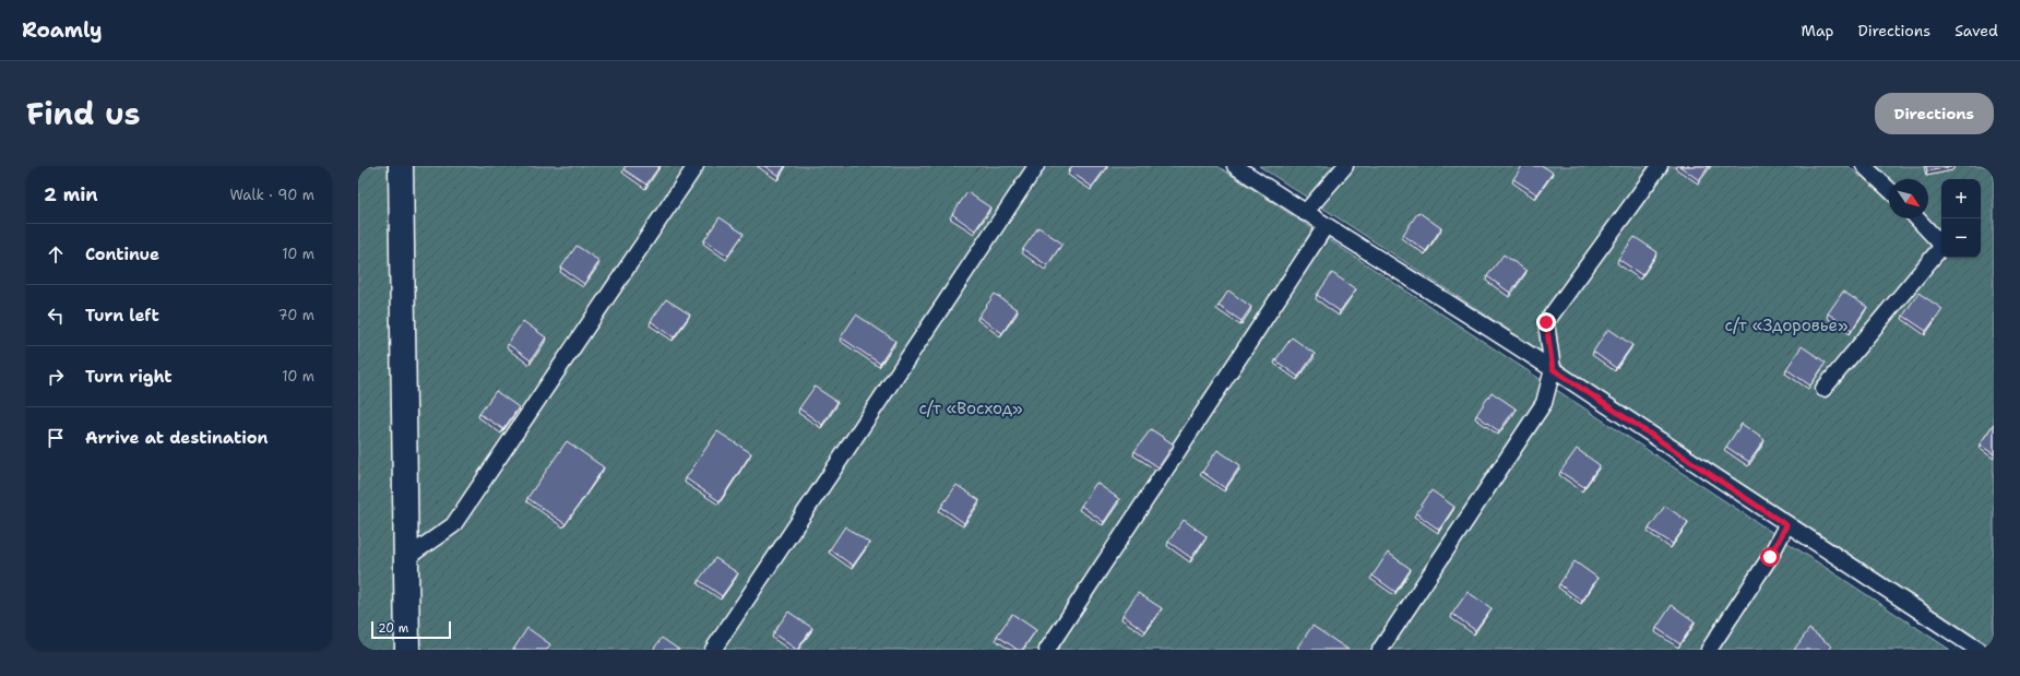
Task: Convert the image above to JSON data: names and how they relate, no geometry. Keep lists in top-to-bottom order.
{
  "parks": ["с/т «Здоровье»", "с/т «Восход»"],
  "scale_bar": "20 m",
  "north": "bottom right",
  "page": {
    "header": "Roamly",
    "nav": ["Map", "Directions", "Saved"],
    "title": "Find us",
    "buttons": "Directions",
    "heading": ["2 min", "Walk · 90 m"],
    "map_buttons": ["+", "−"],
    "list": [
      ["Continue", "10 m"],
      ["Turn left", "70 m"],
      ["Turn right", "10 m"],
      "Arrive at destination"
    ],
    "scale": "20 m"
  }
}
